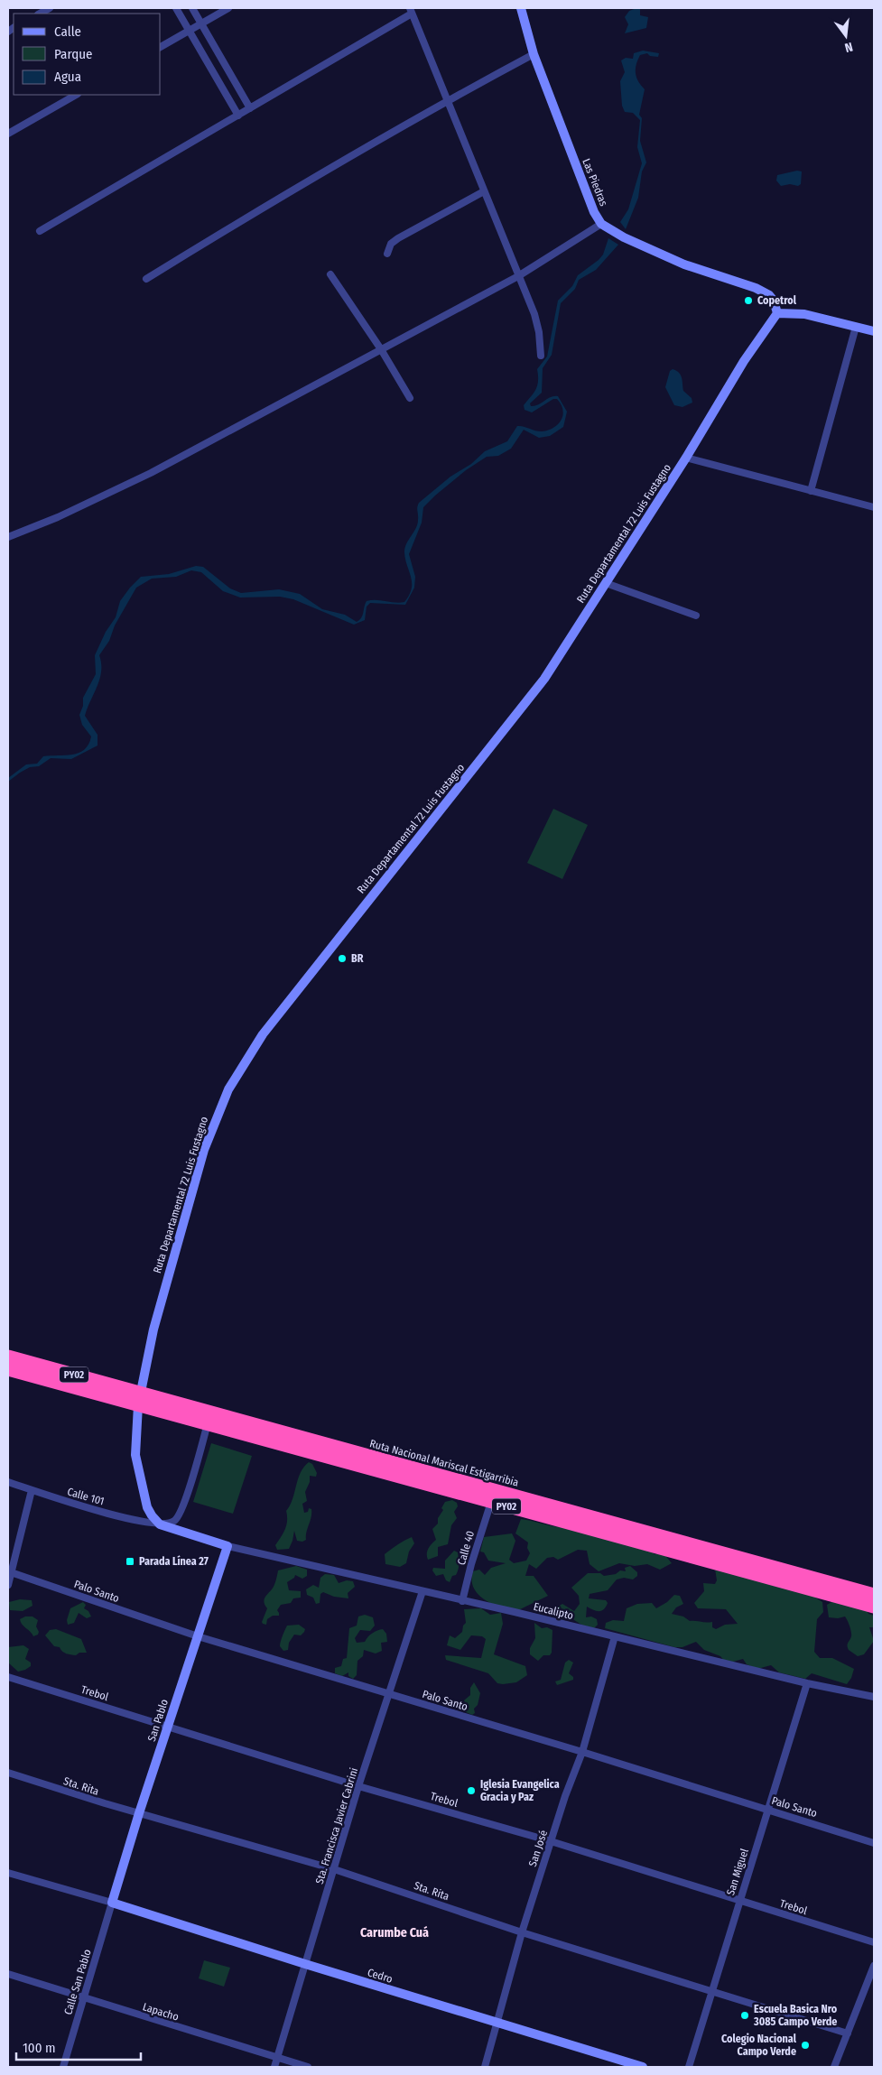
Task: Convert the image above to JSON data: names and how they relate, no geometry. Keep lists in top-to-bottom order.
{
  "streets": {
    "highway": ["PY02", "Ruta Nacional Mariscal Estigarribia"],
    "street": [
      "Las Piedras",
      "Ruta Departamental 72 Luis Fustagno",
      "Calle 101",
      "Calle 40",
      "Palo Santo",
      "Eucalipto",
      "Trebol",
      "San Pablo",
      "Sta. Rita",
      "Sta. Francisca Javier Cabrini",
      "San José",
      "San Miguel",
      "Cedro",
      "Calle San Pablo",
      "Lapacho"
    ]
  },
  "crossings": [
    ["Las Piedras", "Ruta Departamental 72 Luis Fustagno"],
    ["Ruta Departamental 72 Luis Fustagno", "Ruta Nacional Mariscal Estigarribia"],
    ["Ruta Departamental 72 Luis Fustagno", "Calle 101"],
    ["Ruta Nacional Mariscal Estigarribia", "Calle 40"],
    ["Calle 40", "Eucalipto"],
    ["Palo Santo", "San Pablo"],
    ["Palo Santo", "Sta. Francisca Javier Cabrini"],
    ["Palo Santo", "San José"],
    ["Palo Santo", "San Miguel"],
    ["Eucalipto", "San Pablo"],
    ["Eucalipto", "Sta. Francisca Javier Cabrini"],
    ["Eucalipto", "San José"],
    ["Eucalipto", "San Miguel"],
    ["Trebol", "San Pablo"],
    ["Trebol", "Sta. Francisca Javier Cabrini"],
    ["Trebol", "San José"],
    ["Trebol", "San Miguel"],
    ["San Pablo", "Sta. Rita"],
    ["San Pablo", "Cedro"],
    ["San Pablo", "Calle San Pablo"],
    ["Sta. Rita", "Sta. Francisca Javier Cabrini"],
    ["Sta. Rita", "San José"],
    ["Sta. Rita", "San Miguel"],
    ["Sta. Francisca Javier Cabrini", "Cedro"],
    ["Sta. Francisca Javier Cabrini", "Lapacho"],
    ["San José", "Cedro"],
    ["Cedro", "Calle San Pablo"],
    ["Calle San Pablo", "Lapacho"]
  ],
  "districts": ["Carumbe Cuá"],
  "places": {
    "other": [
      "Copetrol",
      "BR",
      "Iglesia Evangelica Gracia y Paz",
      "Escuela Basica Nro 3085 Campo Verde",
      "Colegio Nacional Campo Verde"
    ],
    "transit": ["Parada Línea 27"]
  },
  "legend": ["Calle", "Parque", "Agua"],
  "scale_bar": "100 m",
  "north": "bottom"
}
